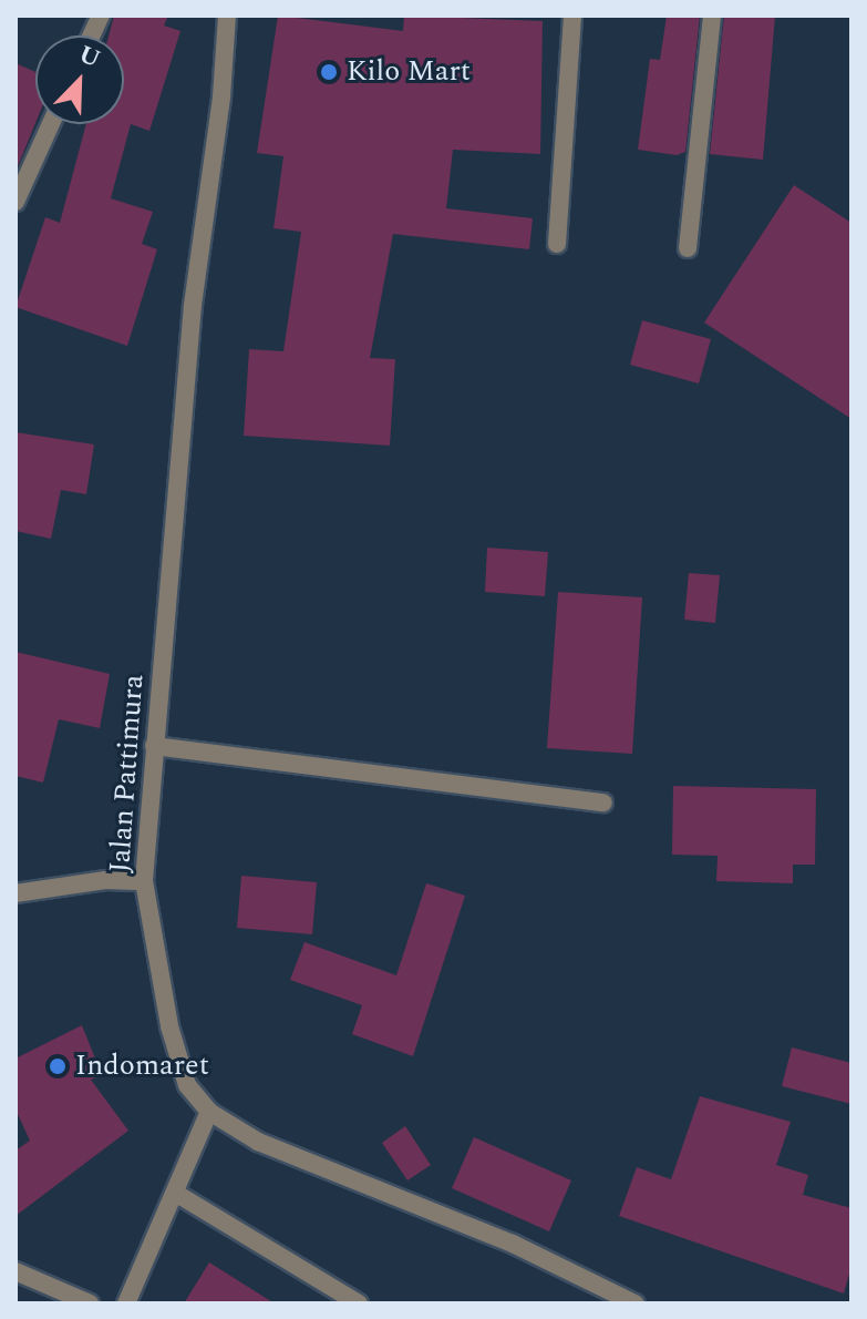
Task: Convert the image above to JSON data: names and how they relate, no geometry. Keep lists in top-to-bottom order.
{
  "streets": {
    "street": ["Jalan Pattimura"]
  },
  "places": ["Kilo Mart", "Indomaret"],
  "north": "top right"
}
